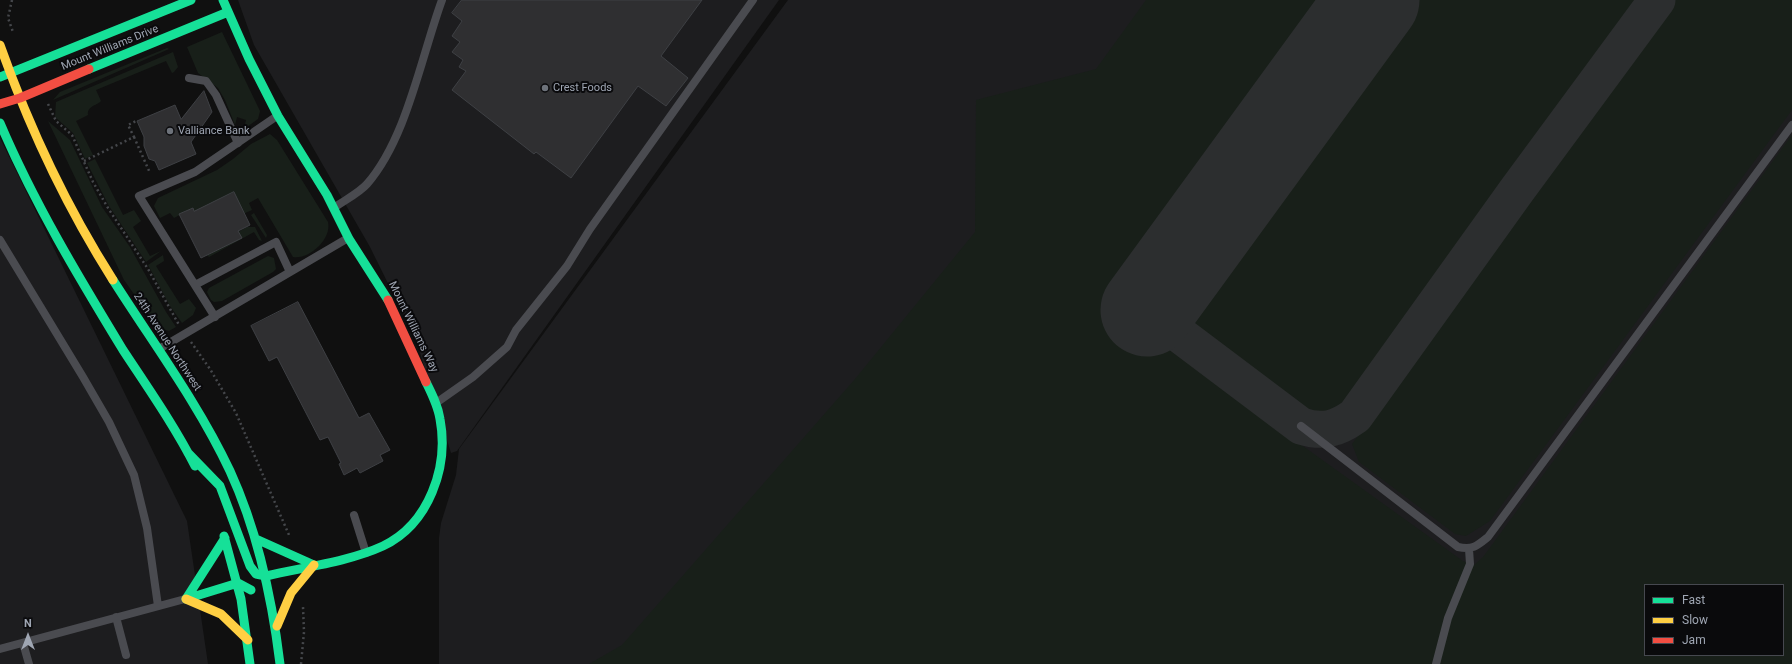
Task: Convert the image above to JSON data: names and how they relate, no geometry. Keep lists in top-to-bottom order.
{
  "streets": {
    "main road": ["Mount Williams Drive", "Mount Williams Way", "24th Avenue Northwest"]
  },
  "crossings": [
    ["Mount Williams Drive", "Mount Williams Way"],
    ["Mount Williams Drive", "24th Avenue Northwest"],
    ["Mount Williams Way", "24th Avenue Northwest"]
  ],
  "places": ["Crest Foods", "Valliance Bank"],
  "legend": ["Fast", "Slow", "Jam"],
  "north": "top"
}
